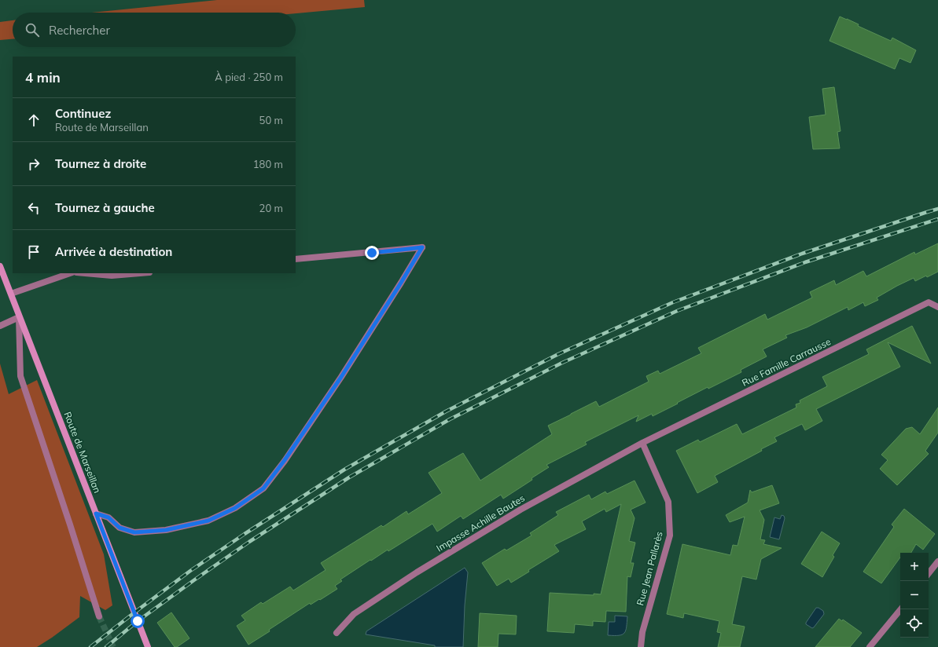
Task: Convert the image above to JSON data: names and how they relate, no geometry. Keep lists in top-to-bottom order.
{
  "streets": {
    "main road": ["Route de Marseillan"],
    "street": ["Rue Famille Carrausse", "Impasse Achille Bautes", "Rue Jean Pallarès"]
  },
  "crossings": [
    ["Rue Famille Carrausse", "Impasse Achille Bautes"],
    ["Rue Famille Carrausse", "Rue Jean Pallarès"],
    ["Impasse Achille Bautes", "Rue Jean Pallarès"]
  ],
  "page": {
    "search": "Rechercher",
    "heading": ["4 min", "À pied · 250 m"],
    "list": [
      ["Continuez", "Route de Marseillan", "50 m"],
      ["Tournez à droite", "180 m"],
      ["Tournez à gauche", "20 m"],
      "Arrivée à destination"
    ],
    "map_buttons": ["+", "−"]
  }
}
